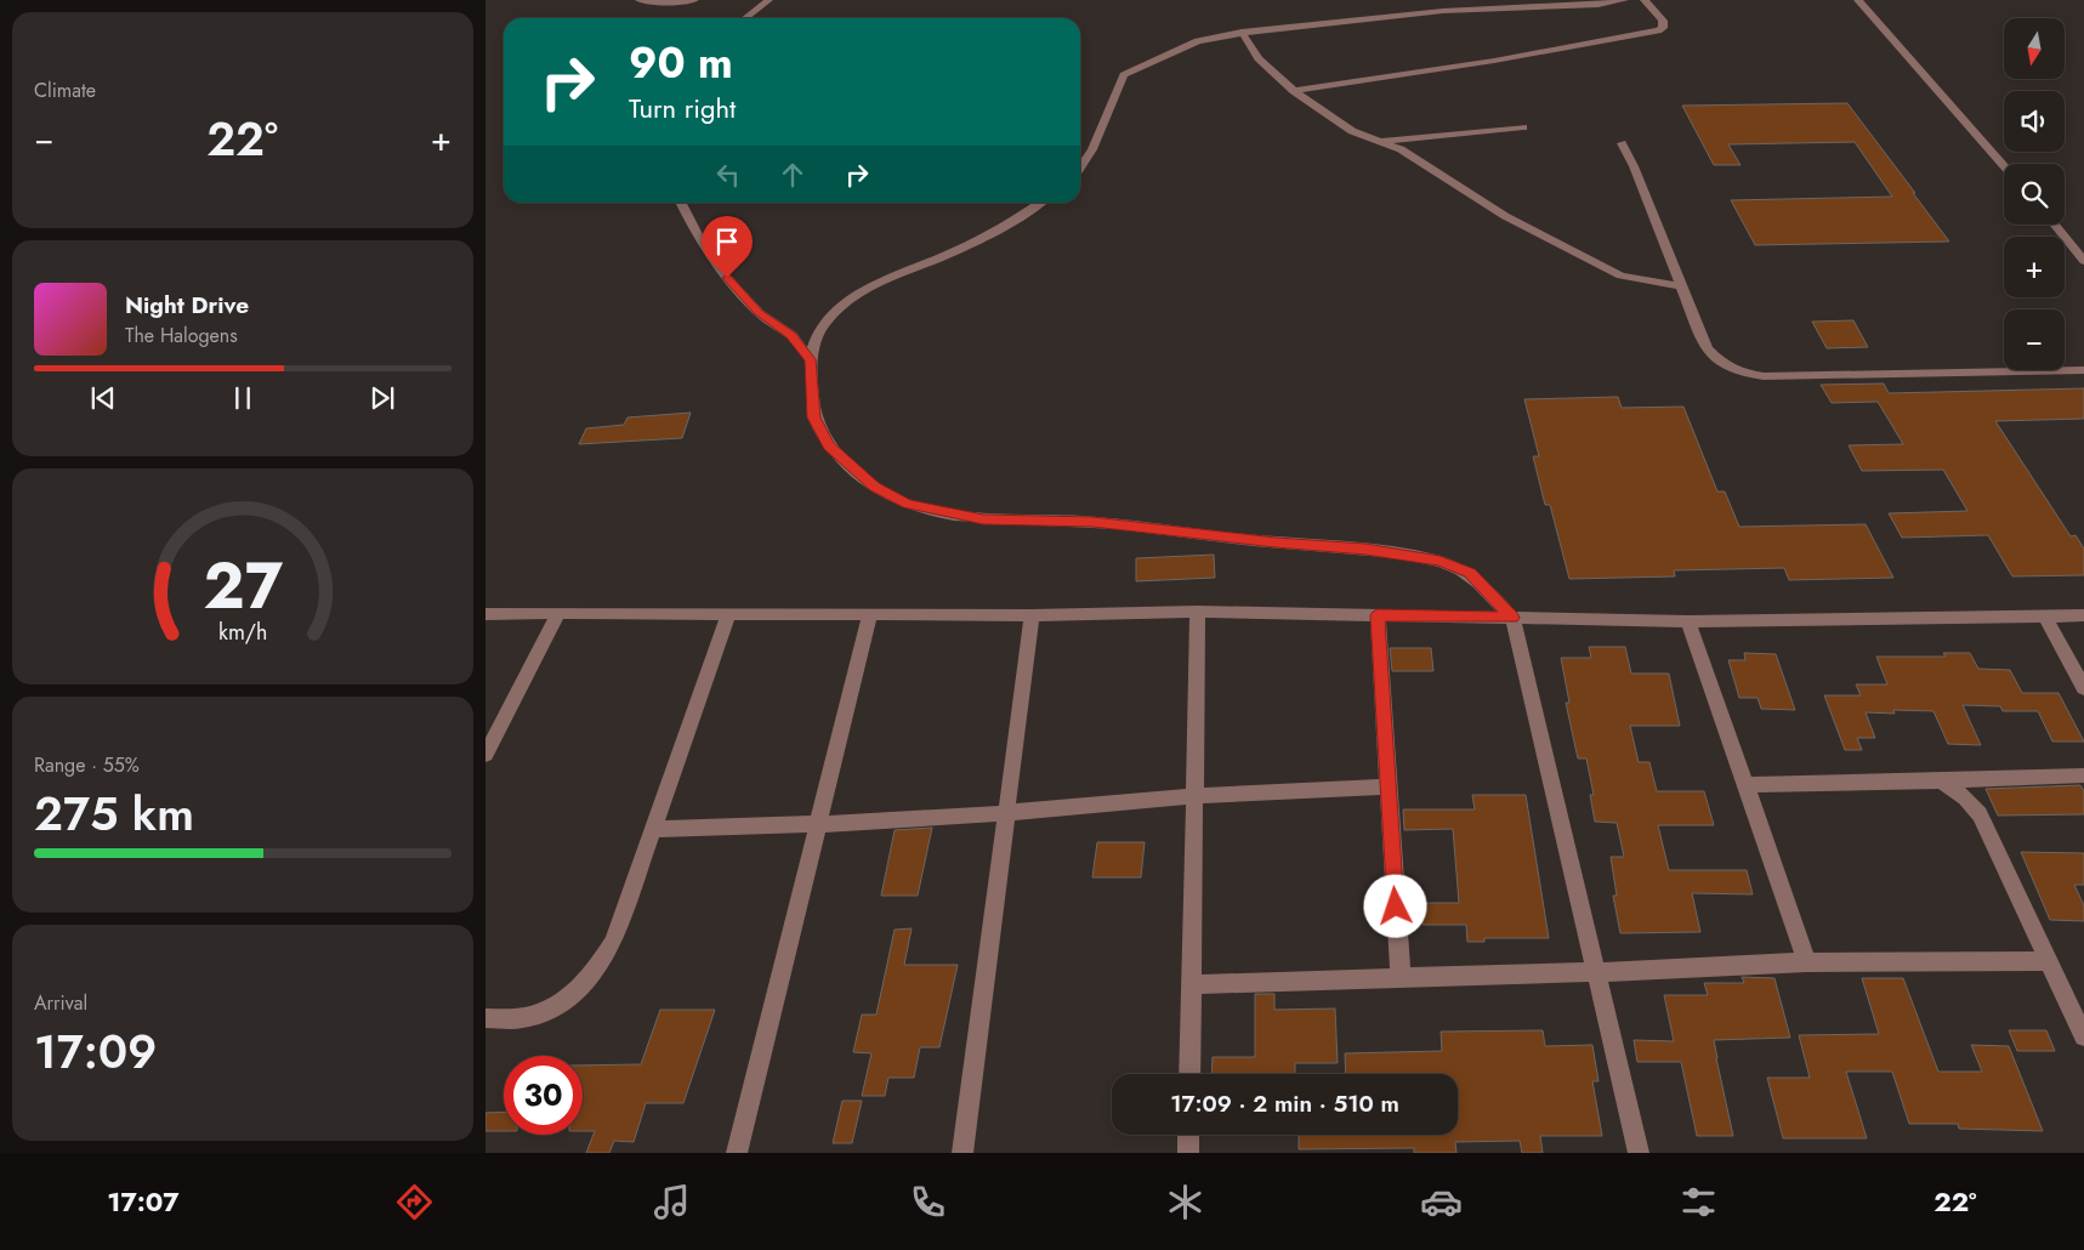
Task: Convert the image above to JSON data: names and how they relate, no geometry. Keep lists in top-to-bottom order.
{
  "north": "bottom",
  "page": {
    "tile": [
      "Climate",
      ["Range · 55%", "275 km"],
      ["Arrival", "17:09"]
    ],
    "map_buttons": ["+", "−"],
    "turn": ["90 m", "Turn right"],
    "heat": ["−", "22°", "+"],
    "song": ["Night Drive", "The Halogens"],
    "limit": "30",
    "trip": "17:09 · 2 min · 510 m",
    "tabs": ["17:07", "22°"],
    "gauge": ["27", "km/h"]
  }
}
